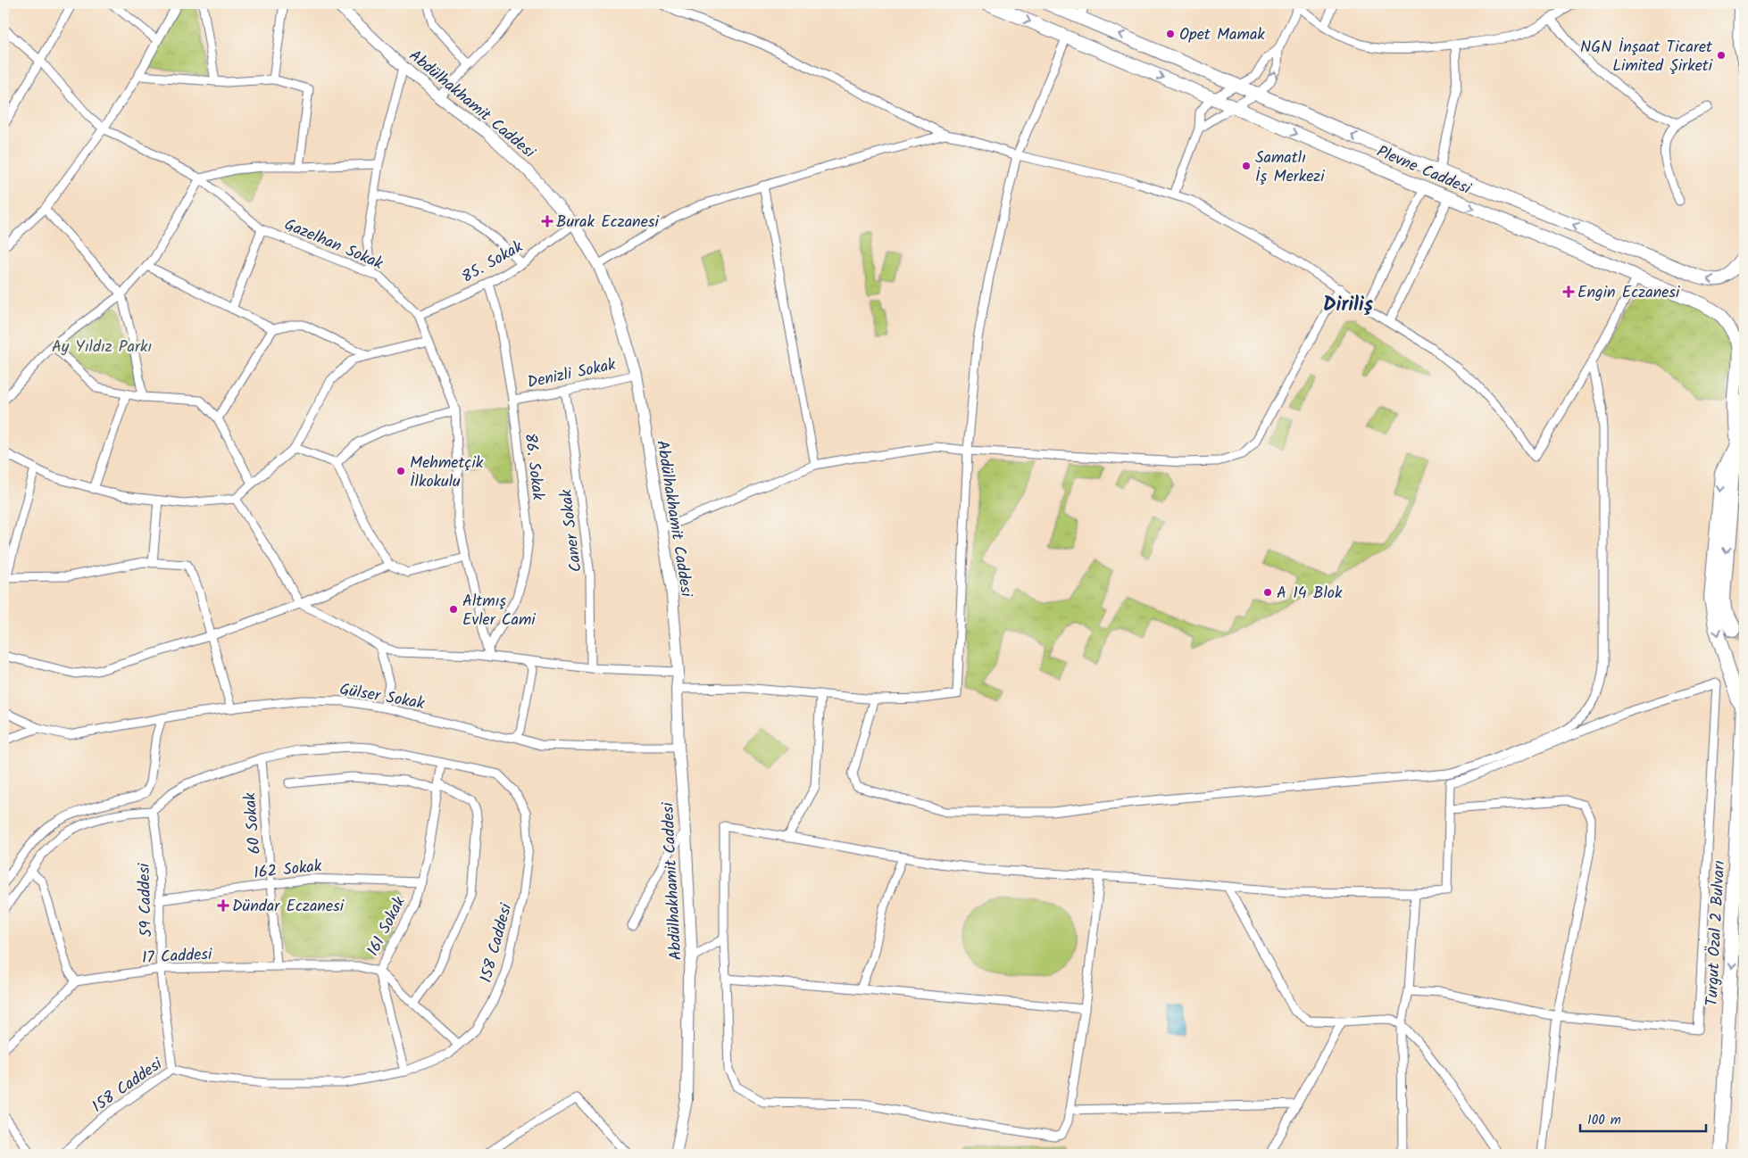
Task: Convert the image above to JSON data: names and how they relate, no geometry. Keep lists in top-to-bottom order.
{
  "streets": {
    "highway": ["Turgut Özal 2 Bulvarı"],
    "main road": ["Abdülhakhamit Caddesi", "Plevne Caddesi"],
    "street": [
      "Gazelhan Sokak",
      "85. Sokak",
      "Denizli Sokak",
      "86. Sokak",
      "Caner Sokak",
      "Gülser Sokak",
      "60 Sokak",
      "162 Sokak",
      "59 Caddesi",
      "161 Sokak",
      "158 Caddesi",
      "17 Caddesi"
    ]
  },
  "crossings": [
    ["Abdülhakhamit Caddesi", "85. Sokak"],
    ["Abdülhakhamit Caddesi", "Denizli Sokak"],
    ["Abdülhakhamit Caddesi", "Gülser Sokak"],
    ["Plevne Caddesi", "Turgut Özal 2 Bulvarı"],
    ["Gazelhan Sokak", "85. Sokak"],
    ["Gazelhan Sokak", "86. Sokak"],
    ["85. Sokak", "86. Sokak"],
    ["Denizli Sokak", "86. Sokak"],
    ["Denizli Sokak", "Caner Sokak"],
    ["60 Sokak", "162 Sokak"],
    ["60 Sokak", "158 Caddesi"],
    ["60 Sokak", "17 Caddesi"],
    ["162 Sokak", "59 Caddesi"],
    ["162 Sokak", "161 Sokak"],
    ["59 Caddesi", "158 Caddesi"],
    ["59 Caddesi", "17 Caddesi"],
    ["161 Sokak", "158 Caddesi"],
    ["161 Sokak", "17 Caddesi"]
  ],
  "one_way": ["Turgut Özal 2 Bulvarı"],
  "districts": ["Diriliş"],
  "parks": ["Ay Yıldız Parkı"],
  "places": {
    "other": [
      "Opet Mamak",
      "NGN İnşaat Ticaret Limited Şirketi",
      "Samatlı İş Merkezi",
      "Mehmetçik İlkokulu",
      "A 14 Blok",
      "Altmış Evler Cami"
    ],
    "health": ["Burak Eczanesi", "Engin Eczanesi", "Dündar Eczanesi"]
  },
  "scale_bar": "100 m"
}
